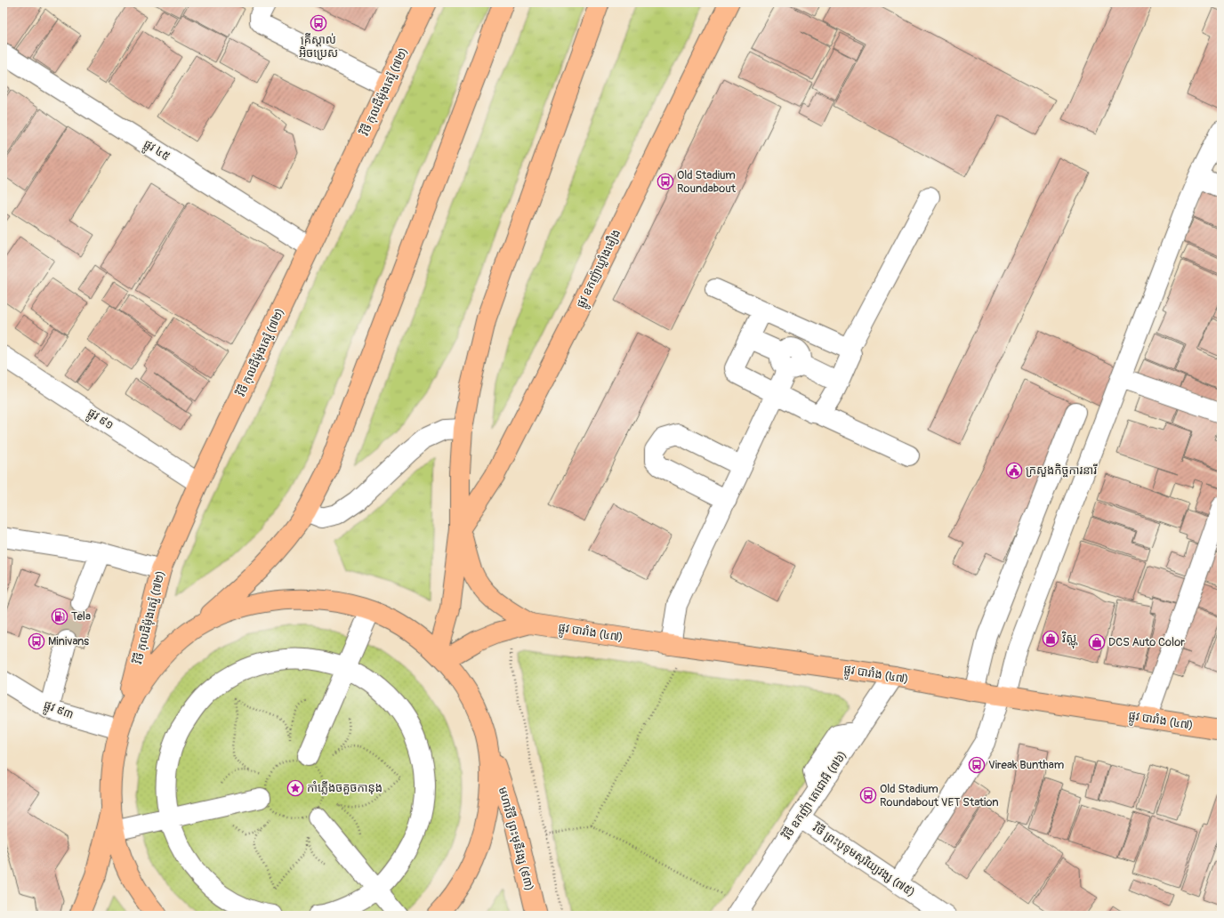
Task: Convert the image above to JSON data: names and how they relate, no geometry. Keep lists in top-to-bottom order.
{
  "streets": {
    "main road": [
      "វិថី កុលដឺម៉ុងតេរ៉ួ (៧២)",
      "ផ្លូវ ឧកញ៉ាឃ្លាំងមឿង",
      "ផ្លូវ បារាំង (៤៧)",
      "មហាវិថី ព្រះមុនីវង្ស (៩៣)"
    ],
    "street": [
      "ផ្លូវ ៤៥",
      "ផ្លូវ ៩១",
      "ផ្លូវ ៩៣",
      "វិថី ឧកញ៉ា តេជោអី (៧៦)",
      "វិថី ព្រះបុទុមសុរិយ្យវង្ស (៧៥)"
    ]
  },
  "crossings": [
    ["វិថី កុលដឺម៉ុងតេរ៉ួ (៧២)", "ផ្លូវ ៤៥"],
    ["វិថី កុលដឺម៉ុងតេរ៉ួ (៧២)", "ផ្លូវ ៩១"],
    ["វិថី កុលដឺម៉ុងតេរ៉ួ (៧២)", "ផ្លូវ ៩៣"],
    ["ផ្លូវ បារាំង (៤៧)", "វិថី ឧកញ៉ា តេជោអី (៧៦)"],
    ["វិថី ឧកញ៉ា តេជោអី (៧៦)", "វិថី ព្រះបុទុមសុរិយ្យវង្ស (៧៥)"]
  ],
  "places": {
    "bus stop": [
      "គ្រីស្តាល់ អិចប្រេស",
      "Old Stadium Roundabout",
      "Minivans",
      "Vireak Buntham",
      "Old Stadium Roundabout VET Station"
    ],
    "public building": ["ក្រសួងកិច្ចការនារី"],
    "fuel station": ["Tela"],
    "shop": ["វិស្ណុ", "DCS Auto Color"],
    "place": ["កាំភ្លើងចគួចកានុង"]
  }
}
